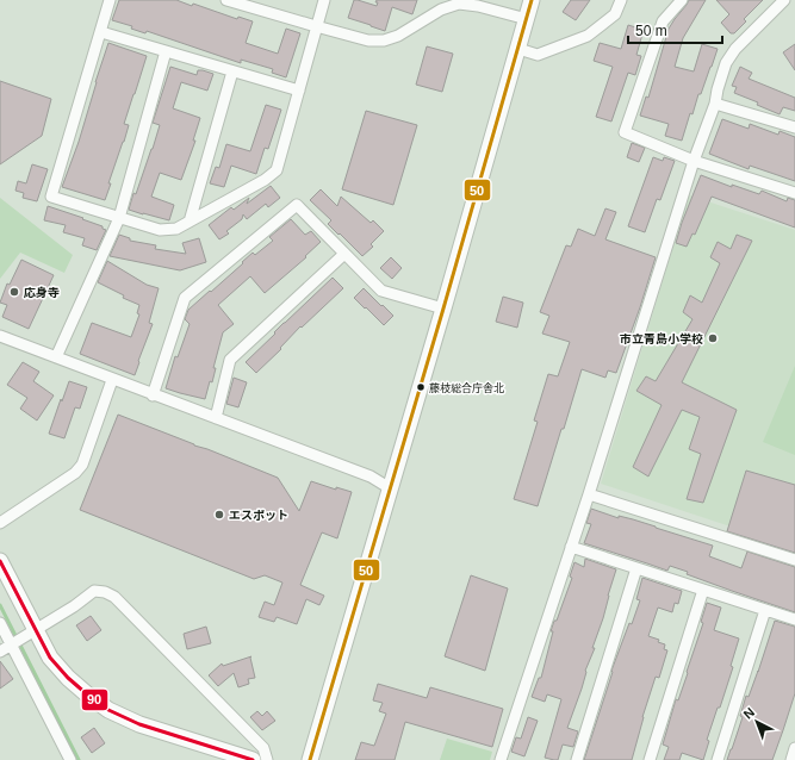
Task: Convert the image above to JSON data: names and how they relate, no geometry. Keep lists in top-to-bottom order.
{
  "places": [
    "応身寺",
    "市立青島小学校",
    "藤枝総合庁舎北",
    "エスポット"
  ],
  "lines": ["transit line 50", "transit line 90"],
  "scale_bar": "50 m",
  "north": "top left"
}
